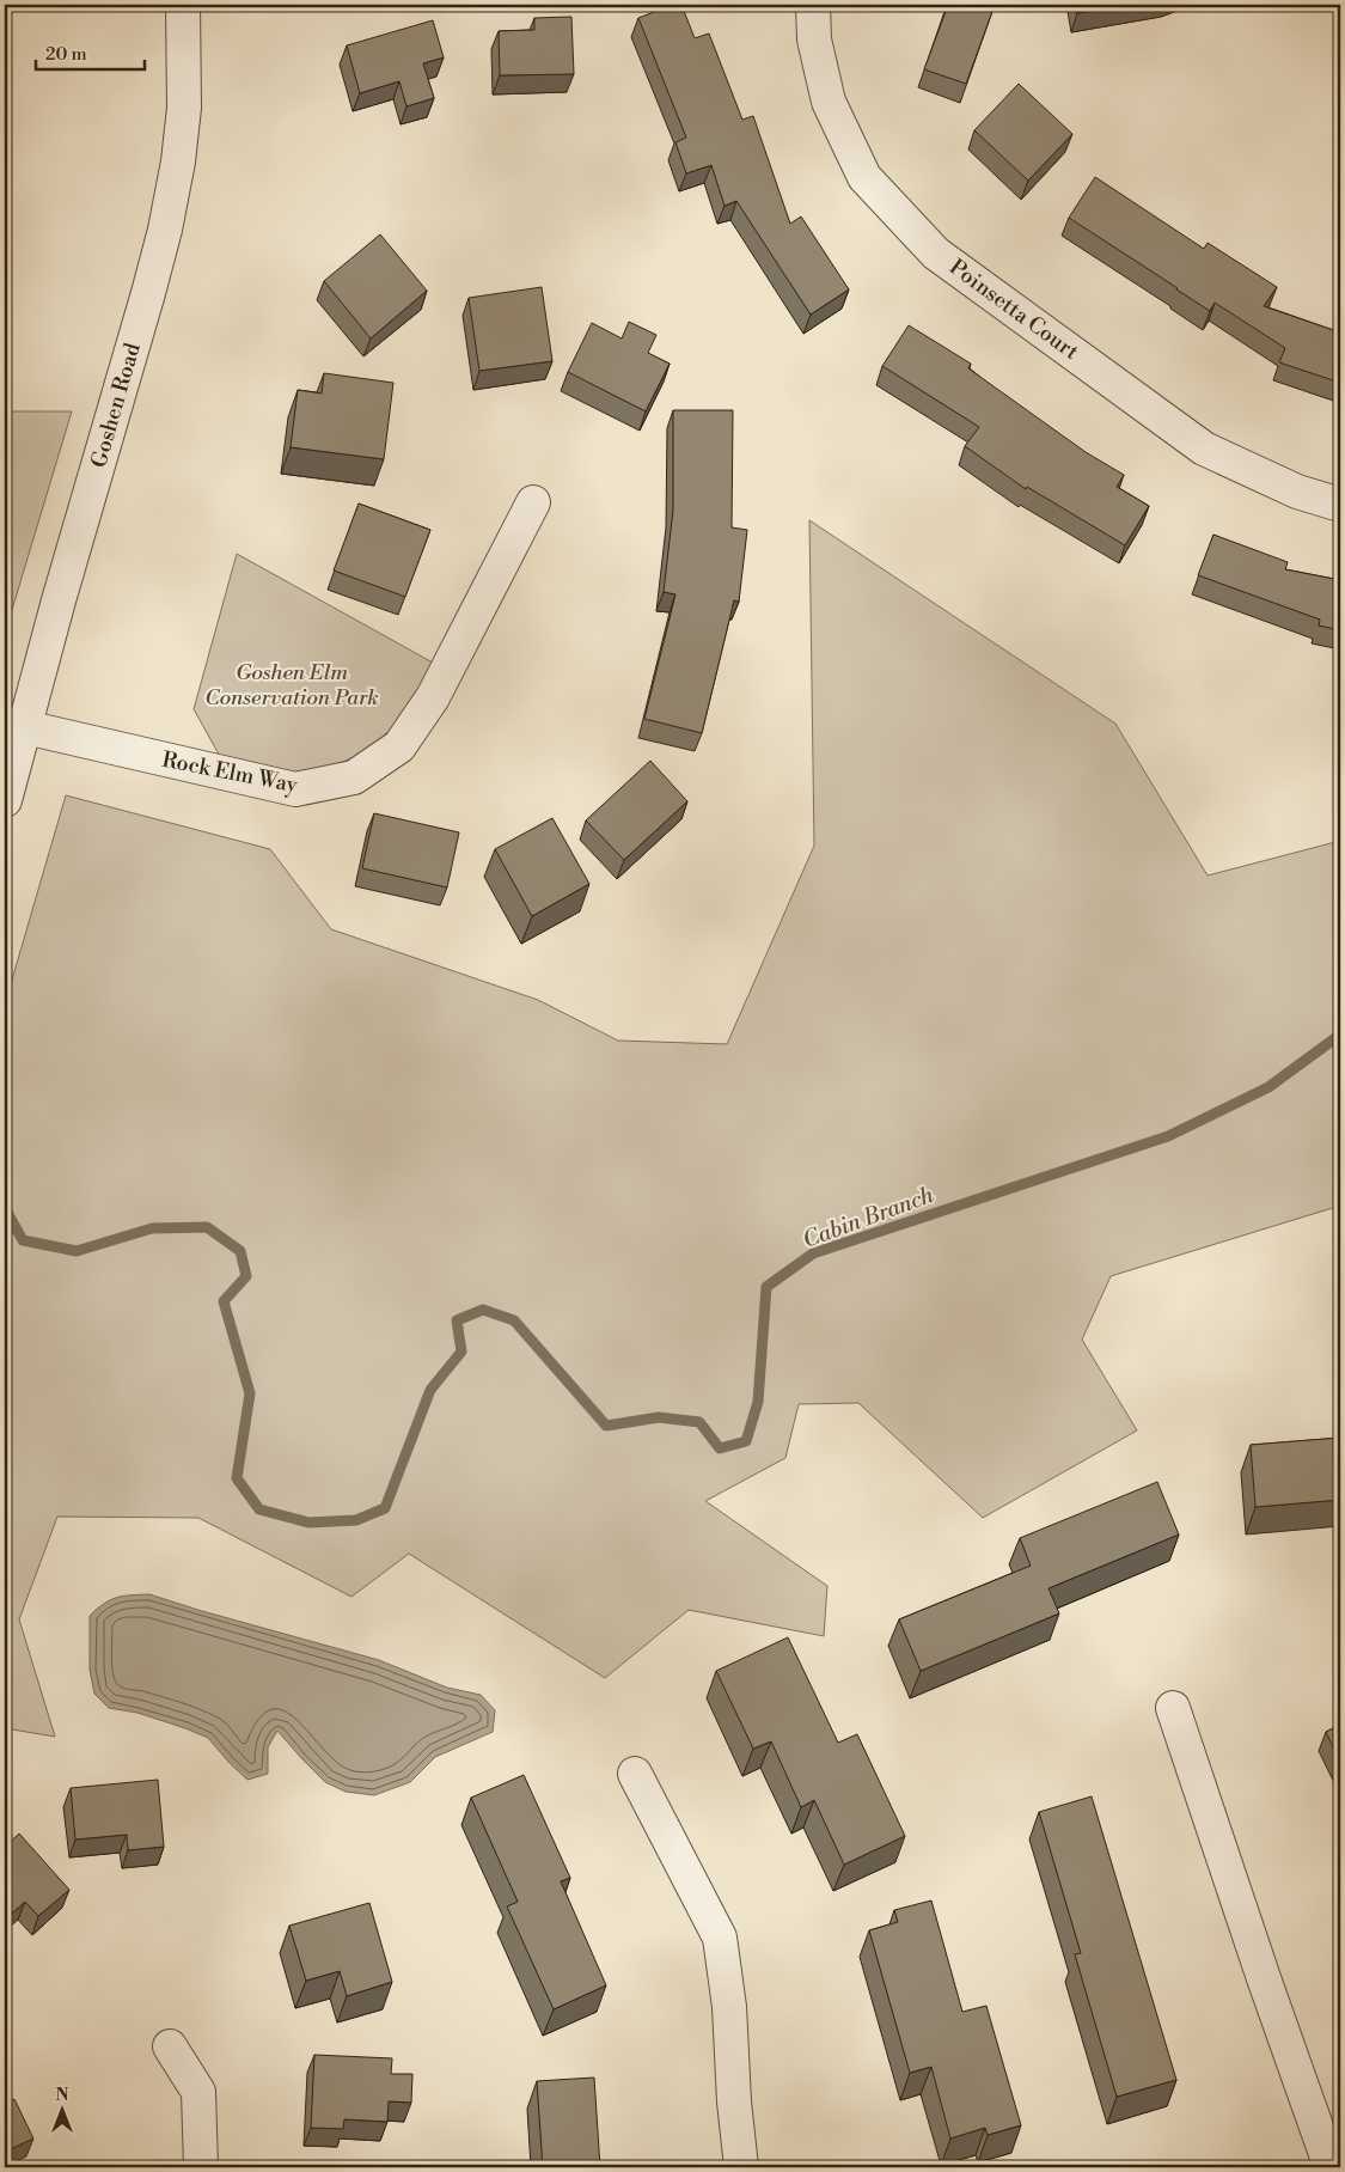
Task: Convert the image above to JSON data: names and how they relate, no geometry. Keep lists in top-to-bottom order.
{
  "streets": {
    "street": ["Poinsetta Court", "Goshen Road", "Rock Elm Way"]
  },
  "crossings": [
    ["Goshen Road", "Rock Elm Way"]
  ],
  "water": ["Cabin Branch"],
  "parks": ["Goshen Elm Conservation Park"],
  "scale_bar": "20 m",
  "north": "top"
}
